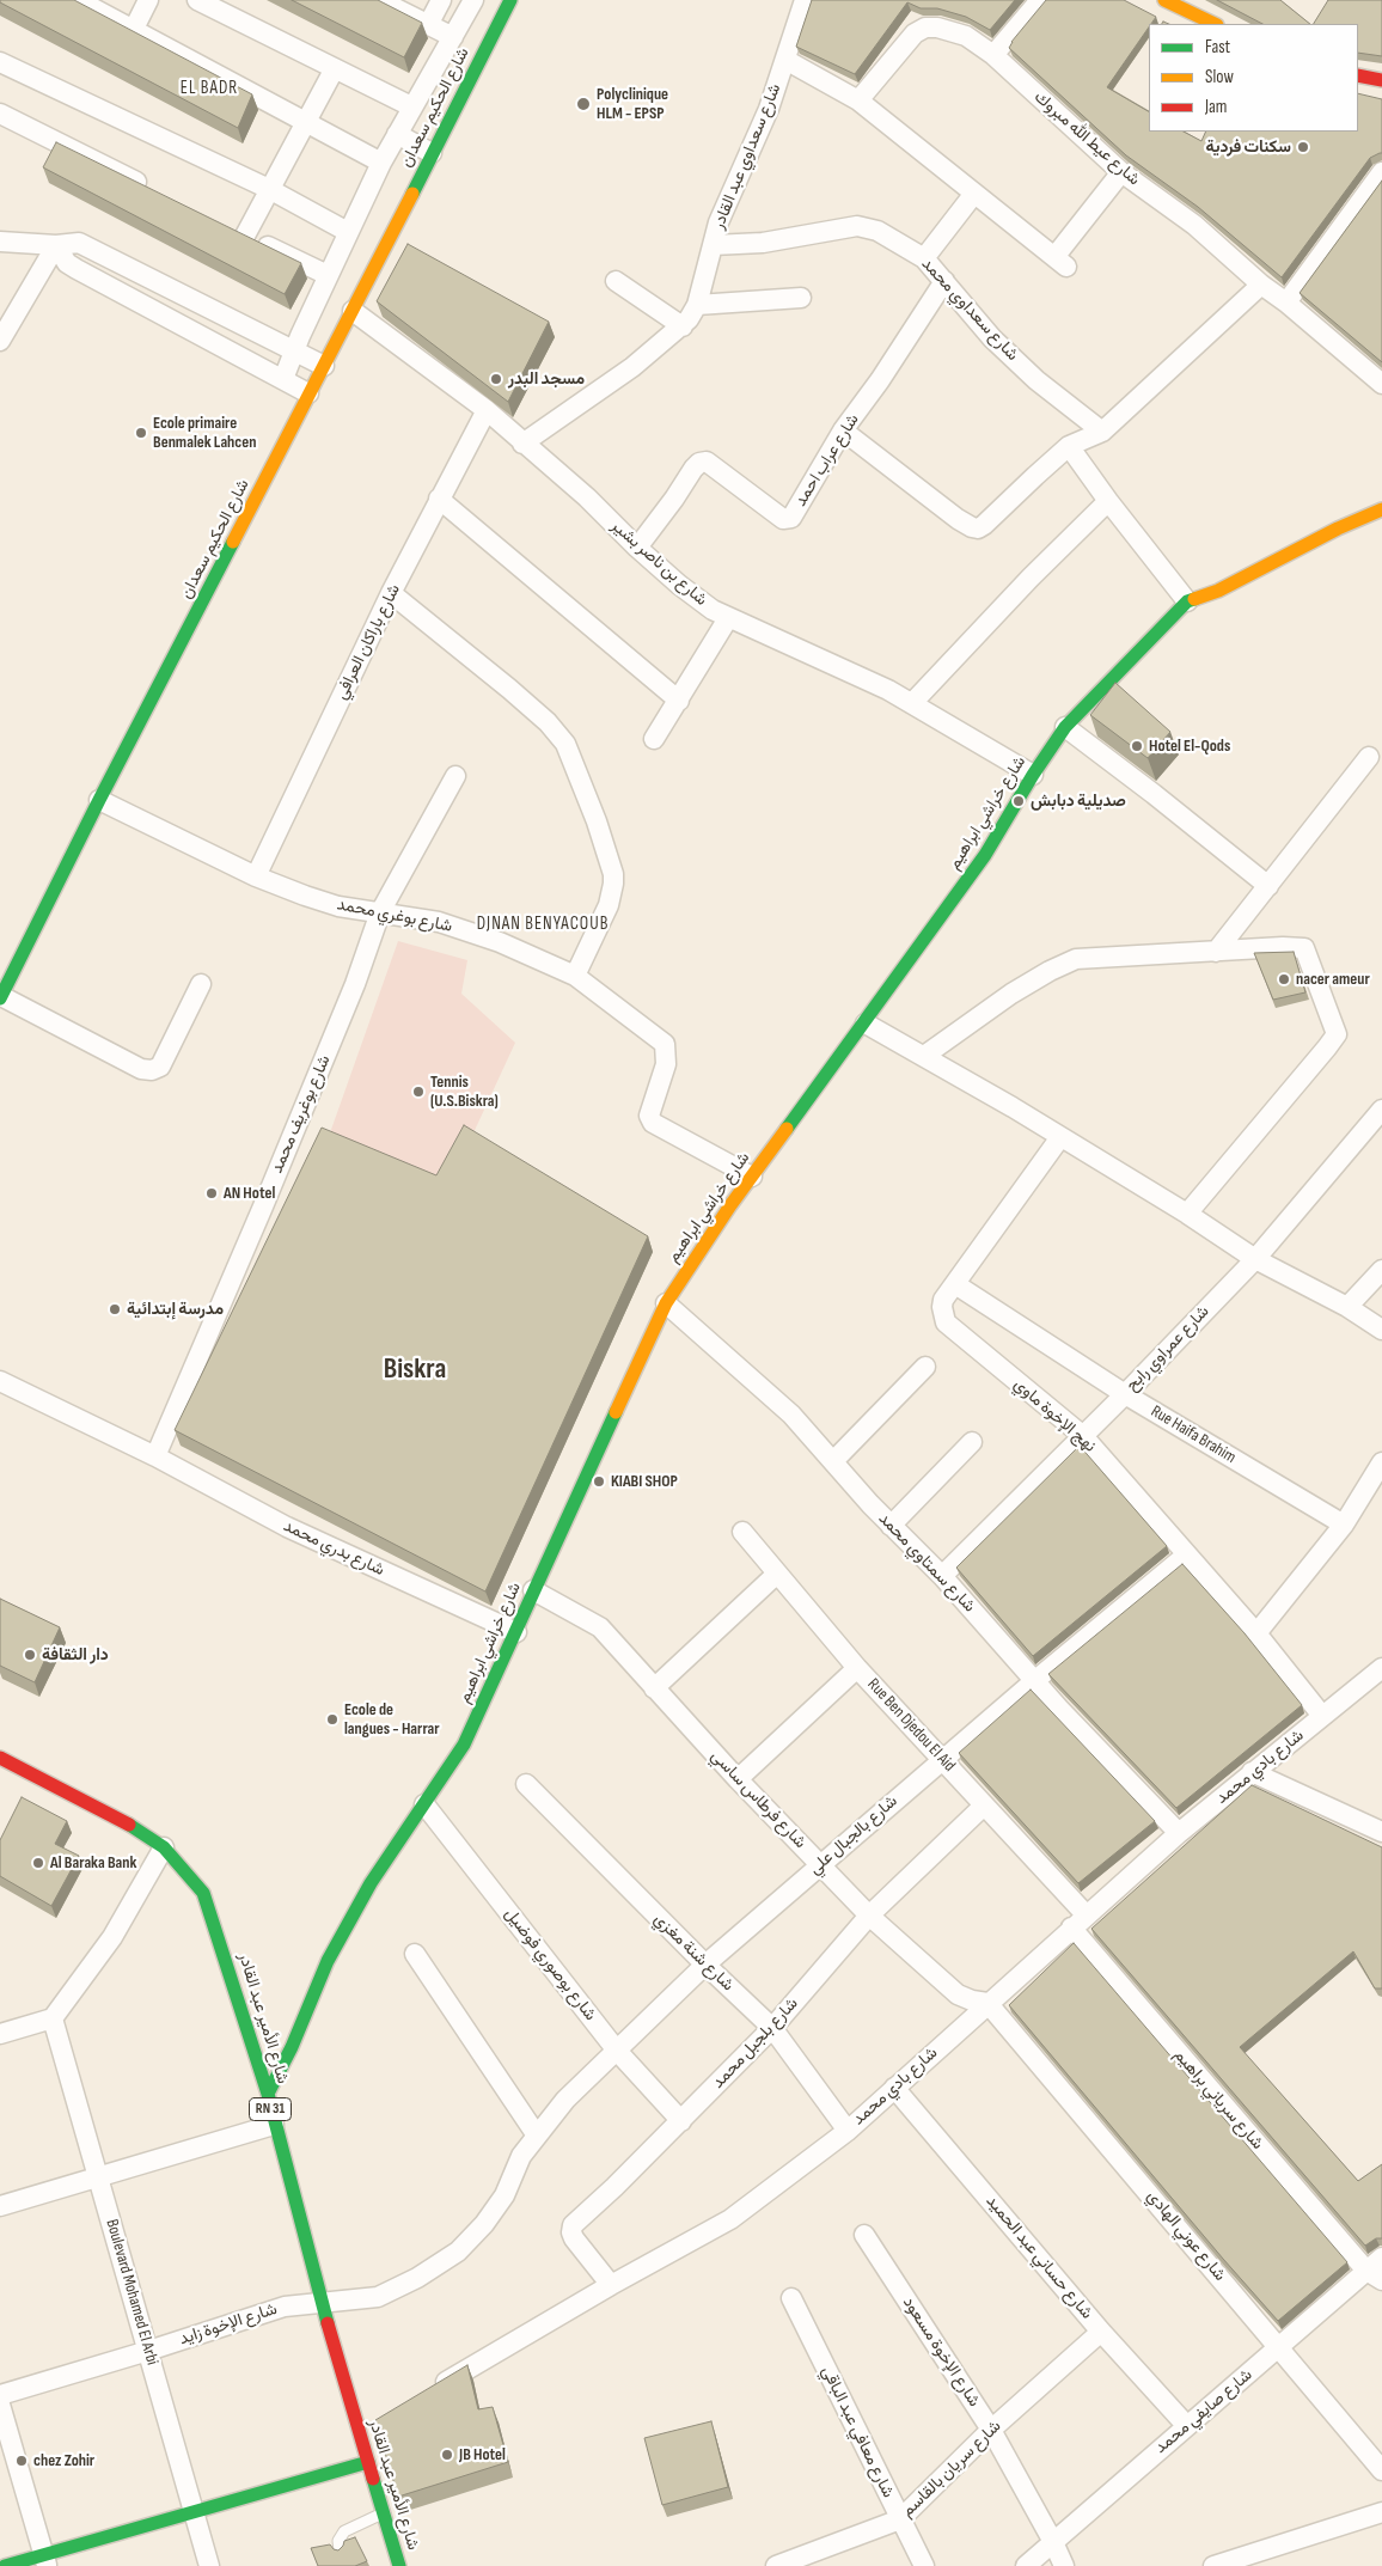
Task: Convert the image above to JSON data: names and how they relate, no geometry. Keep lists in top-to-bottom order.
{
  "streets": {
    "street": [
      "شارع الحكيم سعدان",
      "شارع عيط الله مبروك",
      "شارع سعداوي عبد القادر",
      "شارع سعداوي محمد",
      "شارع عراب احمد",
      "شارع بن ناصر بشير",
      "شارع باراكان العرافي",
      "شارع خراشي ابراهيم",
      "شارع بوغري محمد",
      "شارع بوغريف محمد",
      "شارع عمراوي رابح",
      "نهج الإخوة ماوي",
      "Rue Haifa Brahim",
      "شارع بدري محمد",
      "شارع سمتاوي محمد",
      "Rue Ben Djedou El Aid",
      "شارع بادي محمد",
      "شارع فرطاس ساسي",
      "شارع بالجبال علي",
      "شارع شنة مغزي",
      "شارع بوصوري فوضيل",
      "شارع الأمير عبد القادر",
      "شارع بلجبل محمد",
      "شارع سرياني براهيم",
      "RN 31",
      "شارع عوني الهادي",
      "شارع حساني عبد الحميد",
      "Boulevard Mohamed El Arbi",
      "شارع الإخوة زايد",
      "شارع الإخوة مسعود",
      "شارع صايفي محمد",
      "شارع معافي عبد الباقي",
      "شارع سريان بالقاسم"
    ]
  },
  "crossings": [
    ["شارع الحكيم سعدان", "شارع بن ناصر بشير"],
    ["شارع الحكيم سعدان", "شارع بوغري محمد"],
    ["شارع سعداوي عبد القادر", "شارع سعداوي محمد"],
    ["شارع سعداوي عبد القادر", "شارع بن ناصر بشير"],
    ["شارع سعداوي محمد", "شارع عراب احمد"],
    ["شارع عراب احمد", "شارع بن ناصر بشير"],
    ["شارع بن ناصر بشير", "شارع باراكان العرافي"],
    ["شارع بن ناصر بشير", "شارع خراشي ابراهيم"],
    ["شارع باراكان العرافي", "شارع بوغري محمد"],
    ["شارع خراشي ابراهيم", "شارع بوغري محمد"],
    ["شارع خراشي ابراهيم", "شارع بدري محمد"],
    ["شارع خراشي ابراهيم", "شارع سمتاوي محمد"],
    ["شارع خراشي ابراهيم", "شارع فرطاس ساسي"],
    ["شارع خراشي ابراهيم", "شارع بوصوري فوضيل"],
    ["شارع خراشي ابراهيم", "شارع الأمير عبد القادر"],
    ["شارع بوغري محمد", "شارع بوغريف محمد"],
    ["شارع بوغريف محمد", "شارع بدري محمد"],
    ["شارع عمراوي رابح", "نهج الإخوة ماوي"],
    ["شارع عمراوي رابح", "Rue Haifa Brahim"],
    ["شارع عمراوي رابح", "شارع سمتاوي محمد"],
    ["نهج الإخوة ماوي", "Rue Haifa Brahim"],
    ["نهج الإخوة ماوي", "شارع بادي محمد"],
    ["نهج الإخوة ماوي", "شارع بالجبال علي"],
    ["شارع سمتاوي محمد", "شارع بادي محمد"],
    ["شارع سمتاوي محمد", "شارع بالجبال علي"],
    ["Rue Ben Djedou El Aid", "شارع بادي محمد"],
    ["Rue Ben Djedou El Aid", "شارع بالجبال علي"],
    ["Rue Ben Djedou El Aid", "شارع بلجبل محمد"],
    ["شارع بادي محمد", "شارع فرطاس ساسي"],
    ["شارع بادي محمد", "شارع شنة مغزي"],
    ["شارع بادي محمد", "شارع بلجبل محمد"],
    ["شارع بادي محمد", "شارع سرياني براهيم"],
    ["شارع بادي محمد", "شارع عوني الهادي"],
    ["شارع بادي محمد", "شارع حساني عبد الحميد"],
    ["شارع فرطاس ساسي", "شارع بالجبال علي"],
    ["شارع فرطاس ساسي", "شارع بلجبل محمد"],
    ["شارع فرطاس ساسي", "شارع عوني الهادي"],
    ["شارع بالجبال علي", "شارع شنة مغزي"],
    ["شارع بالجبال علي", "شارع بوصوري فوضيل"],
    ["شارع بالجبال علي", "شارع الإخوة زايد"],
    ["شارع شنة مغزي", "شارع بلجبل محمد"],
    ["شارع بوصوري فوضيل", "شارع بلجبل محمد"],
    ["شارع الأمير عبد القادر", "شارع الإخوة زايد"],
    ["شارع سرياني براهيم", "شارع صايفي محمد"],
    ["شارع عوني الهادي", "شارع صايفي محمد"],
    ["شارع حساني عبد الحميد", "شارع صايفي محمد"],
    ["شارع حساني عبد الحميد", "شارع سريان بالقاسم"],
    ["Boulevard Mohamed El Arbi", "شارع الإخوة زايد"],
    ["شارع الإخوة مسعود", "شارع صايفي محمد"],
    ["شارع الإخوة مسعود", "شارع سريان بالقاسم"],
    ["شارع معافي عبد الباقي", "شارع سريان بالقاسم"]
  ],
  "districts": ["EL BADR", "DJNAN BENYACOUB", "Biskra"],
  "places": [
    "Polyclinique HLM - EPSP",
    "سكنات فردية",
    "مسجد البدر",
    "Ecole primaire Benmalek Lahcen",
    "Hotel El-Qods",
    "صديلية دبابش",
    "nacer ameur",
    "Tennis (U.S.Biskra)",
    "AN Hotel",
    "مدرسة إبتدائية",
    "KIABI SHOP",
    "دار الثقافة",
    "Ecole de langues - Harrar",
    "Al Baraka Bank",
    "JB Hotel",
    "chez Zohir"
  ],
  "legend": ["Fast", "Slow", "Jam"]
}
